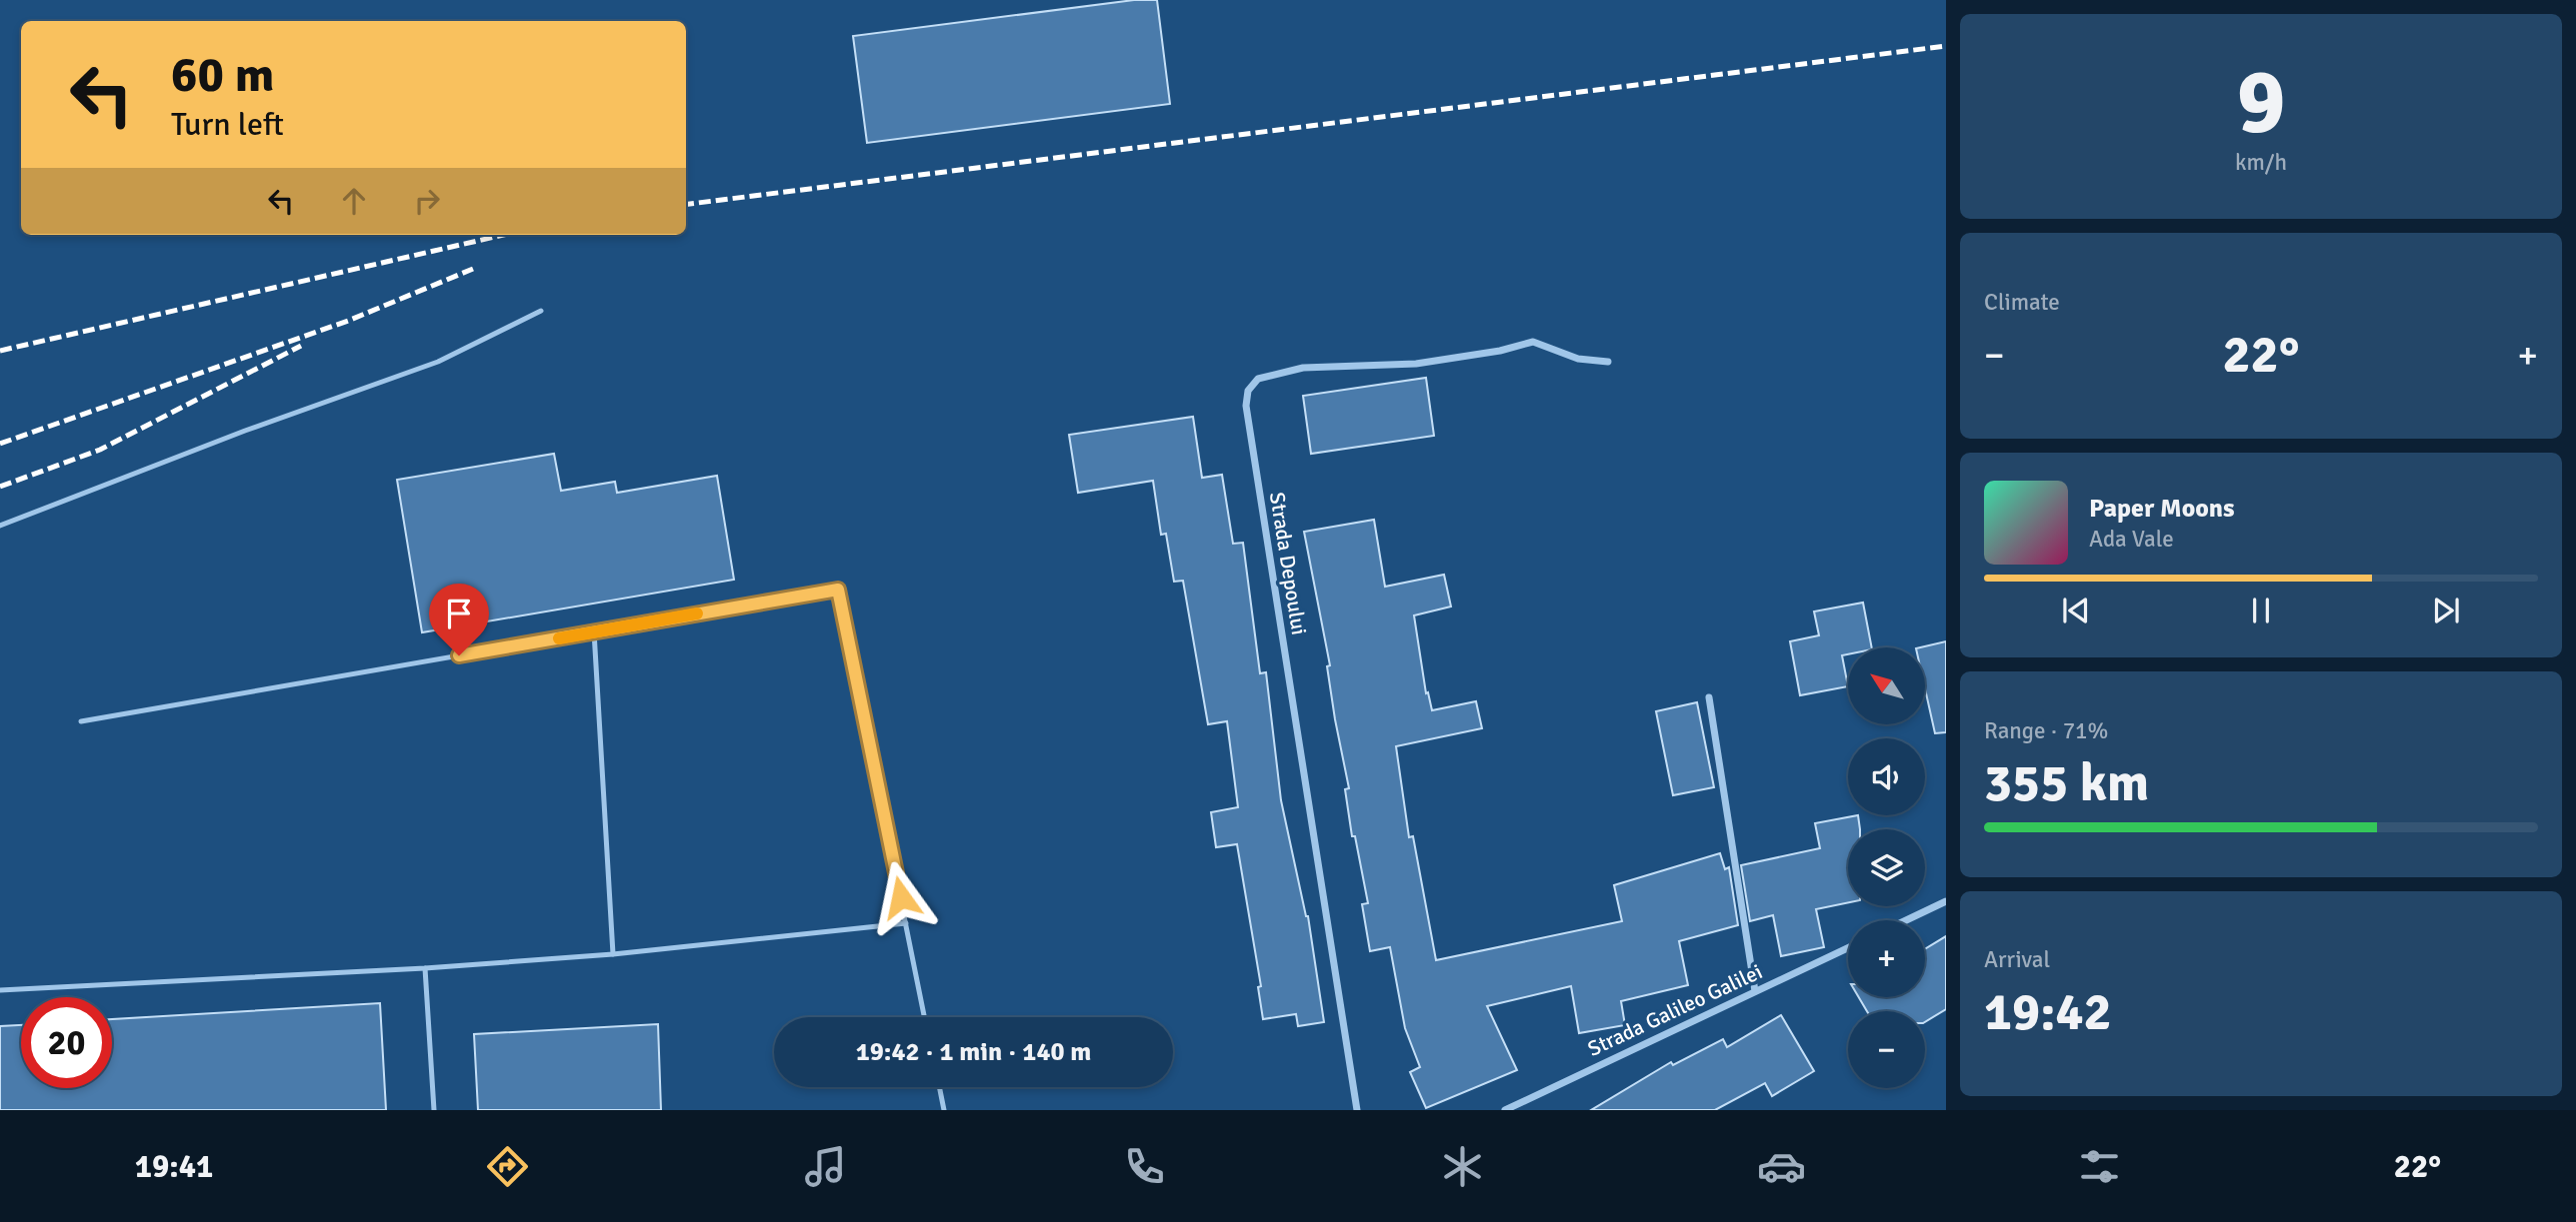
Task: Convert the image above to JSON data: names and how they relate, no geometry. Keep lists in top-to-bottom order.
{
  "streets": {
    "street": ["Strada Depoului", "Strada Galileo Galilei"]
  },
  "north": "top left",
  "page": {
    "tile": [
      ["9", "km/h"],
      "Climate",
      ["Range · 71%", "355 km"],
      ["Arrival", "19:42"]
    ],
    "turn": ["60 m", "Turn left"],
    "heat": ["−", "22°", "+"],
    "song": ["Paper Moons", "Ada Vale"],
    "map_buttons": ["+", "−"],
    "limit": "20",
    "trip": "19:42 · 1 min · 140 m",
    "tabs": ["19:41", "22°"]
  }
}
